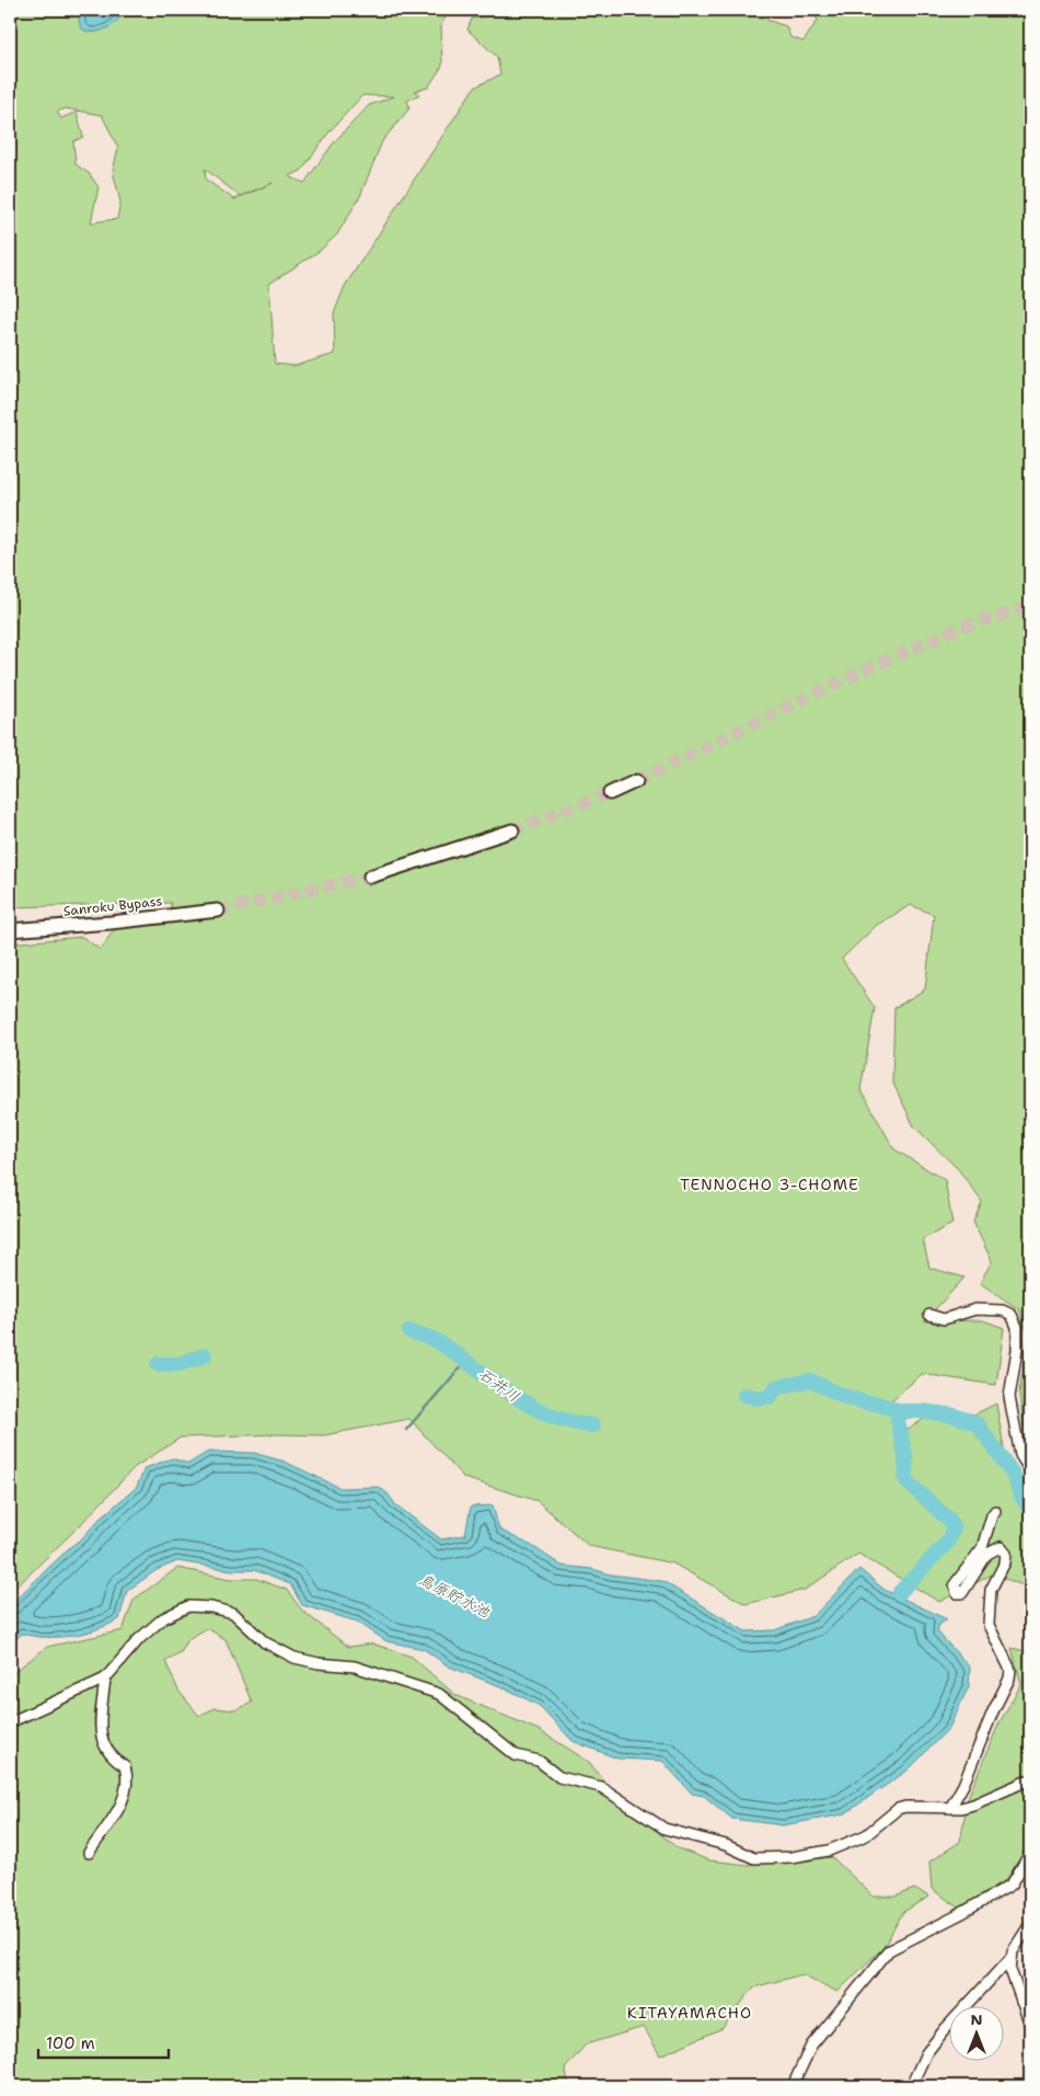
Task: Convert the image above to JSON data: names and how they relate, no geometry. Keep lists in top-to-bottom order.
{
  "streets": {
    "street": ["Sanroku Bypass"]
  },
  "districts": ["TENNOCHO 3-CHOME", "KITAYAMACHO"],
  "water": ["石井川", "烏原貯水池"],
  "scale_bar": "100 m",
  "north": "top"
}
